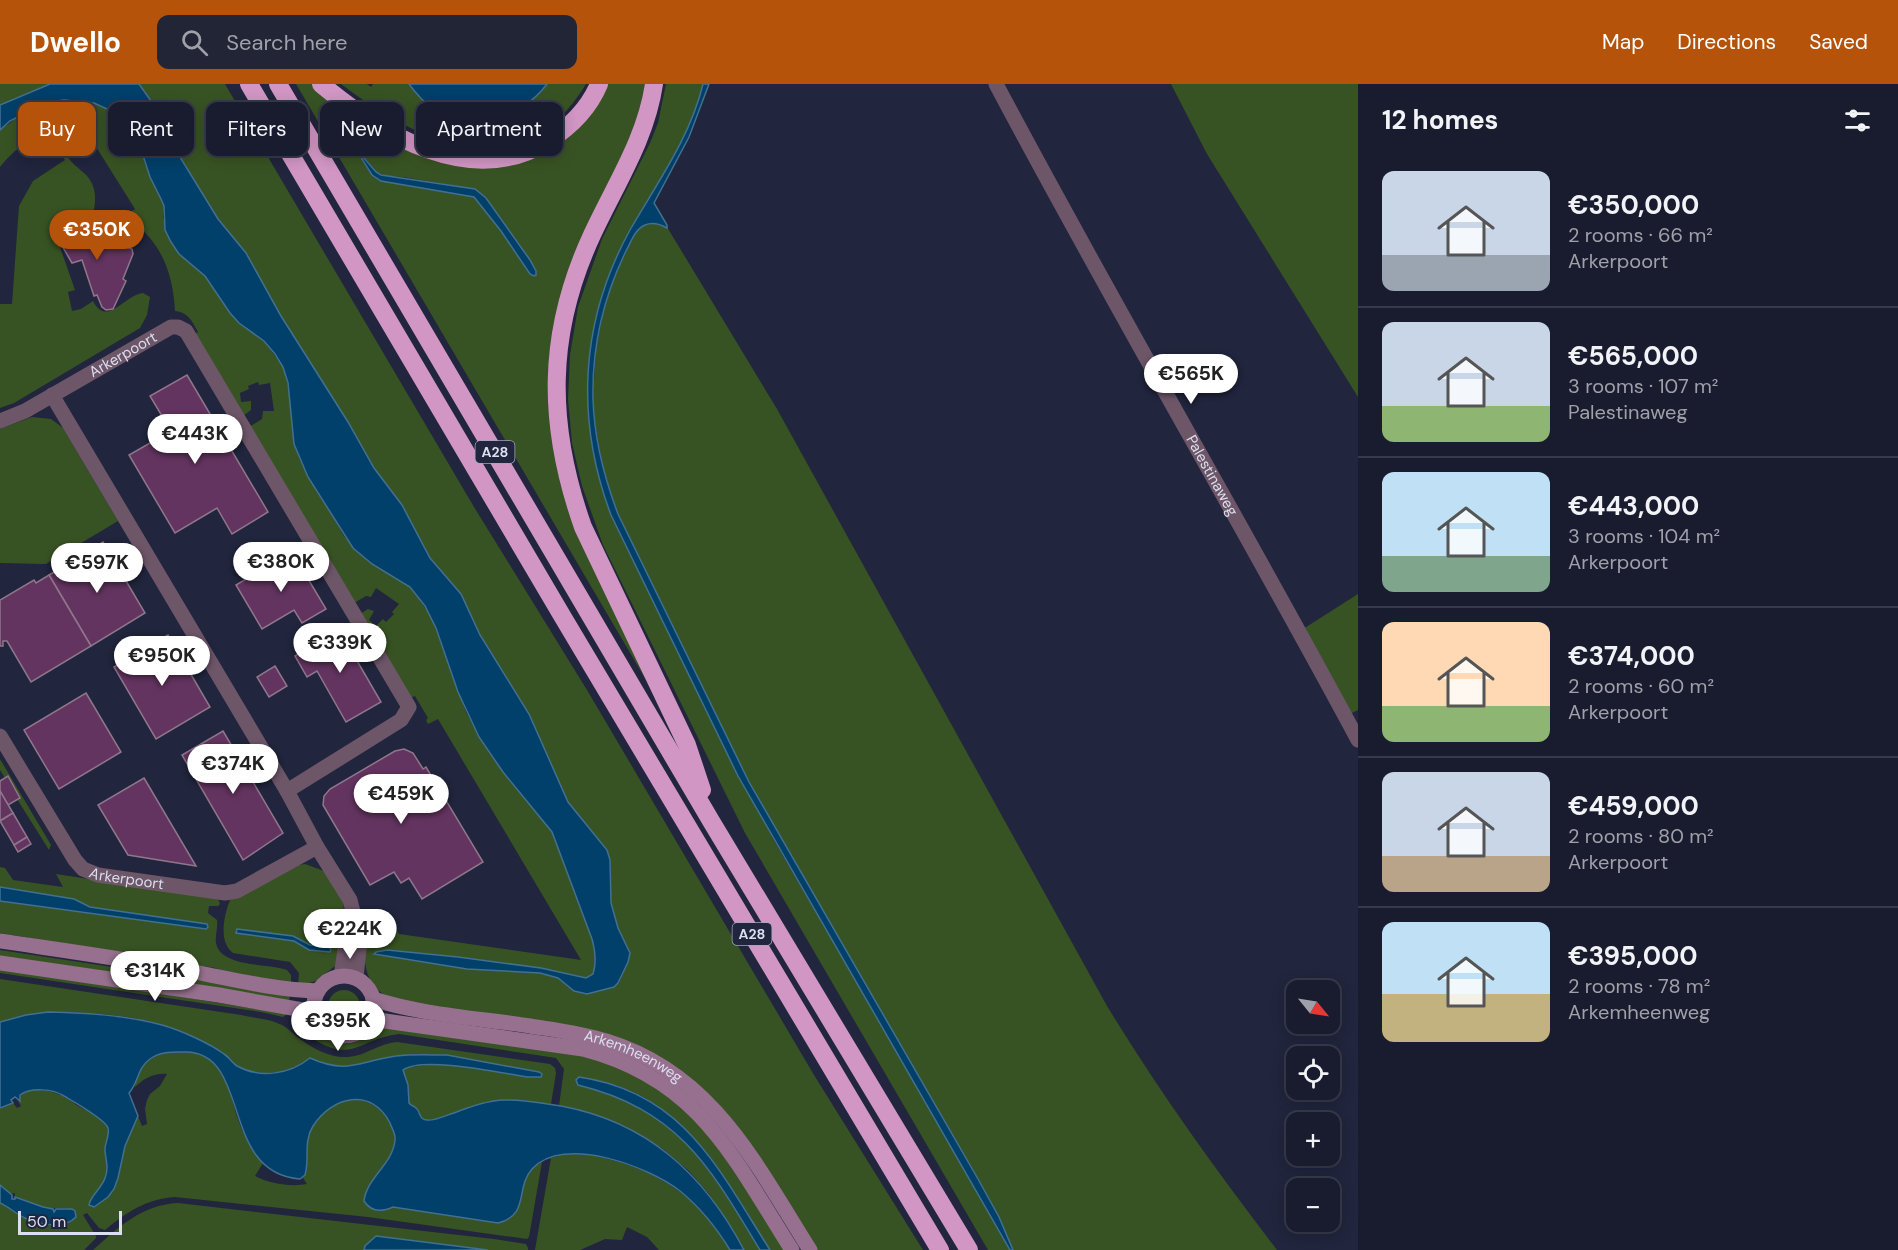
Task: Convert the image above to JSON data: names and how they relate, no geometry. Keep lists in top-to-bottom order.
{
  "streets": {
    "highway": ["A28"],
    "main road": ["Arkemheenweg"],
    "street": ["Arkerpoort", "Palestinaweg"]
  },
  "scale_bar": "50 m",
  "north": "bottom right",
  "page": {
    "header": "Dwello",
    "search": "Search here",
    "nav": ["Map", "Directions", "Saved"],
    "heading": "12 homes",
    "chip": [
      "Buy",
      "Rent",
      "Filters",
      "New",
      "Apartment"
    ],
    "list": [
      {
        "name": "€350,000",
        "note": "2 rooms · 66 m² · Arkerpoort"
      },
      {
        "name": "€565,000",
        "note": "3 rooms · 107 m² · Palestinaweg"
      },
      {
        "name": "€443,000",
        "note": "3 rooms · 104 m² · Arkerpoort"
      },
      {
        "name": "€374,000",
        "note": "2 rooms · 60 m² · Arkerpoort"
      },
      {
        "name": "€459,000",
        "note": "2 rooms · 80 m² · Arkerpoort"
      },
      {
        "name": "€395,000",
        "note": "2 rooms · 78 m² · Arkemheenweg"
      }
    ],
    "price": [
      "€350K",
      "€565K",
      "€443K",
      "€380K",
      "€597K",
      "€339K",
      "€950K",
      "€374K",
      "€459K",
      "€224K",
      "€314K",
      "€395K"
    ],
    "map_buttons": ["+", "−"],
    "scale": "50 m"
  }
}
